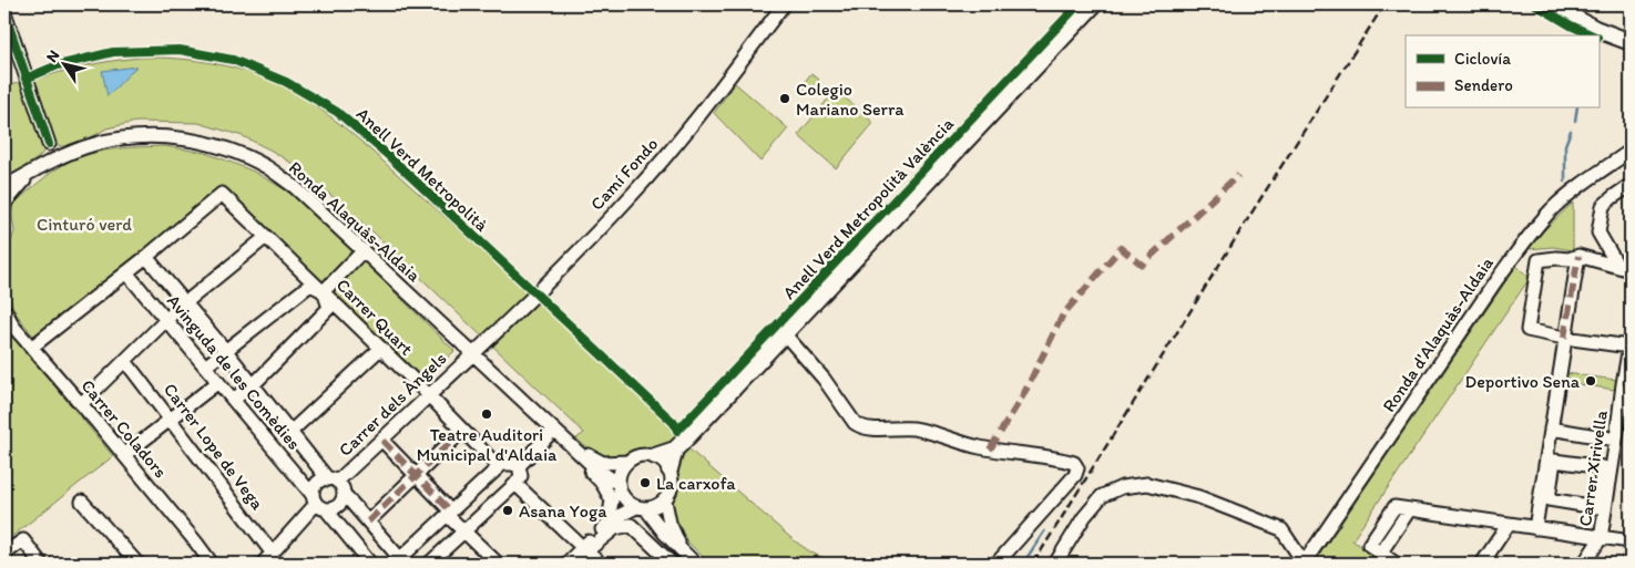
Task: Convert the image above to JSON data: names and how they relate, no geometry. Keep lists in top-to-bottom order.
{
  "streets": {
    "street": [
      "Camí Fondo",
      "Ronda Alaquàs-Aldaia",
      "Carrer Quart",
      "Ronda d'Alaquàs-Aldaia",
      "Avinguda de les Comèdies",
      "Carrer dels Àngels",
      "Carrer Coladors",
      "Carrer Lope de Vega",
      "Carrer Xirivella"
    ],
    "cycle path": ["Anell Verd Metropolità"]
  },
  "crossings": [
    ["Camí Fondo", "Ronda Alaquàs-Aldaia"],
    ["Camí Fondo", "Carrer dels Àngels"],
    ["Ronda Alaquàs-Aldaia", "Carrer dels Àngels"],
    ["Carrer Quart", "Avinguda de les Comèdies"],
    ["Carrer Quart", "Carrer dels Àngels"],
    ["Avinguda de les Comèdies", "Carrer dels Àngels"]
  ],
  "parks": ["Cinturó verd"],
  "places": [
    "Colegio Mariano Serra",
    "Deportivo Sena",
    "Teatre Auditori Municipal d'Aldaia",
    "La carxofa",
    "Asana Yoga"
  ],
  "legend": ["Ciclovía", "Sendero"],
  "north": "top left"
}
